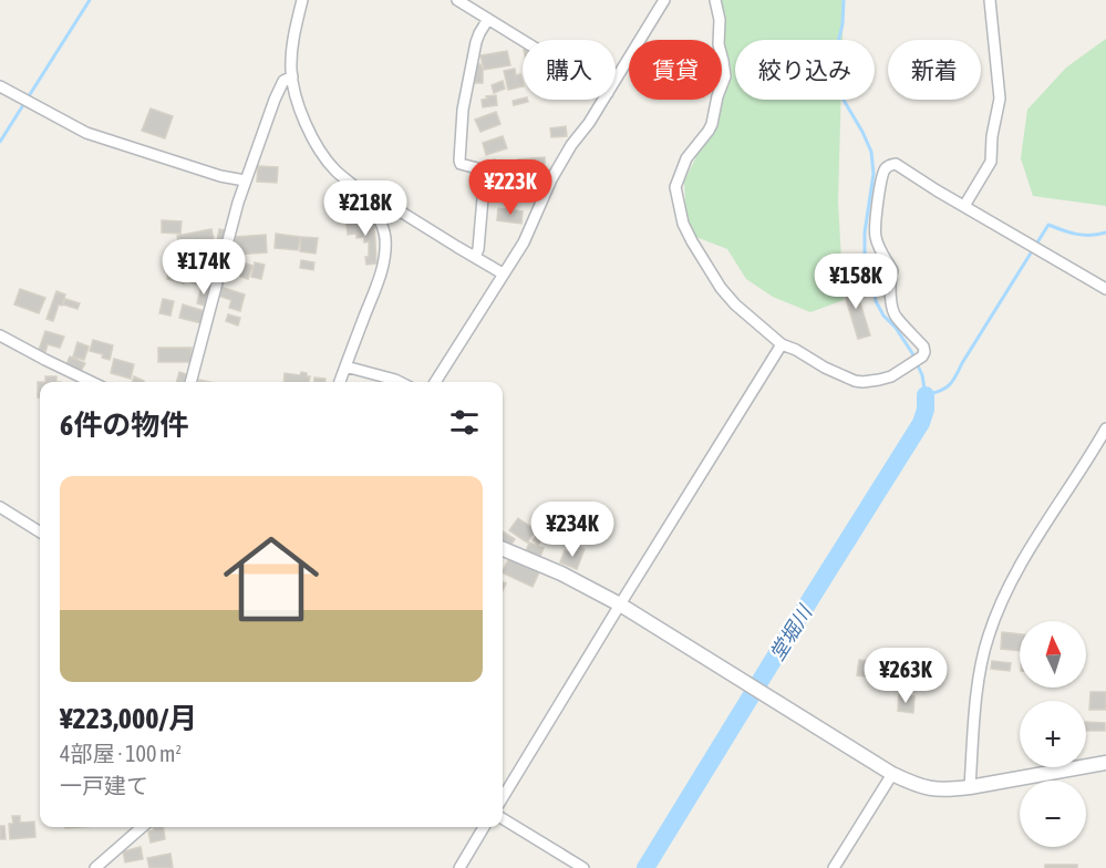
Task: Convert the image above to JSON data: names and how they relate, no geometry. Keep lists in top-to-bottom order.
{
  "water": ["堂堀川"],
  "north": "top",
  "page": {
    "chip": [
      "購入",
      "賃貸",
      "絞り込み",
      "新着"
    ],
    "price": [
      "¥223K",
      "¥218K",
      "¥174K",
      "¥158K",
      "¥234K",
      "¥263K"
    ],
    "heading": "6件の物件",
    "list": [
      {
        "name": "¥223,000/月",
        "note": "4部屋 · 100 m² · 一戸建て"
      }
    ],
    "map_buttons": ["+", "−"]
  }
}
